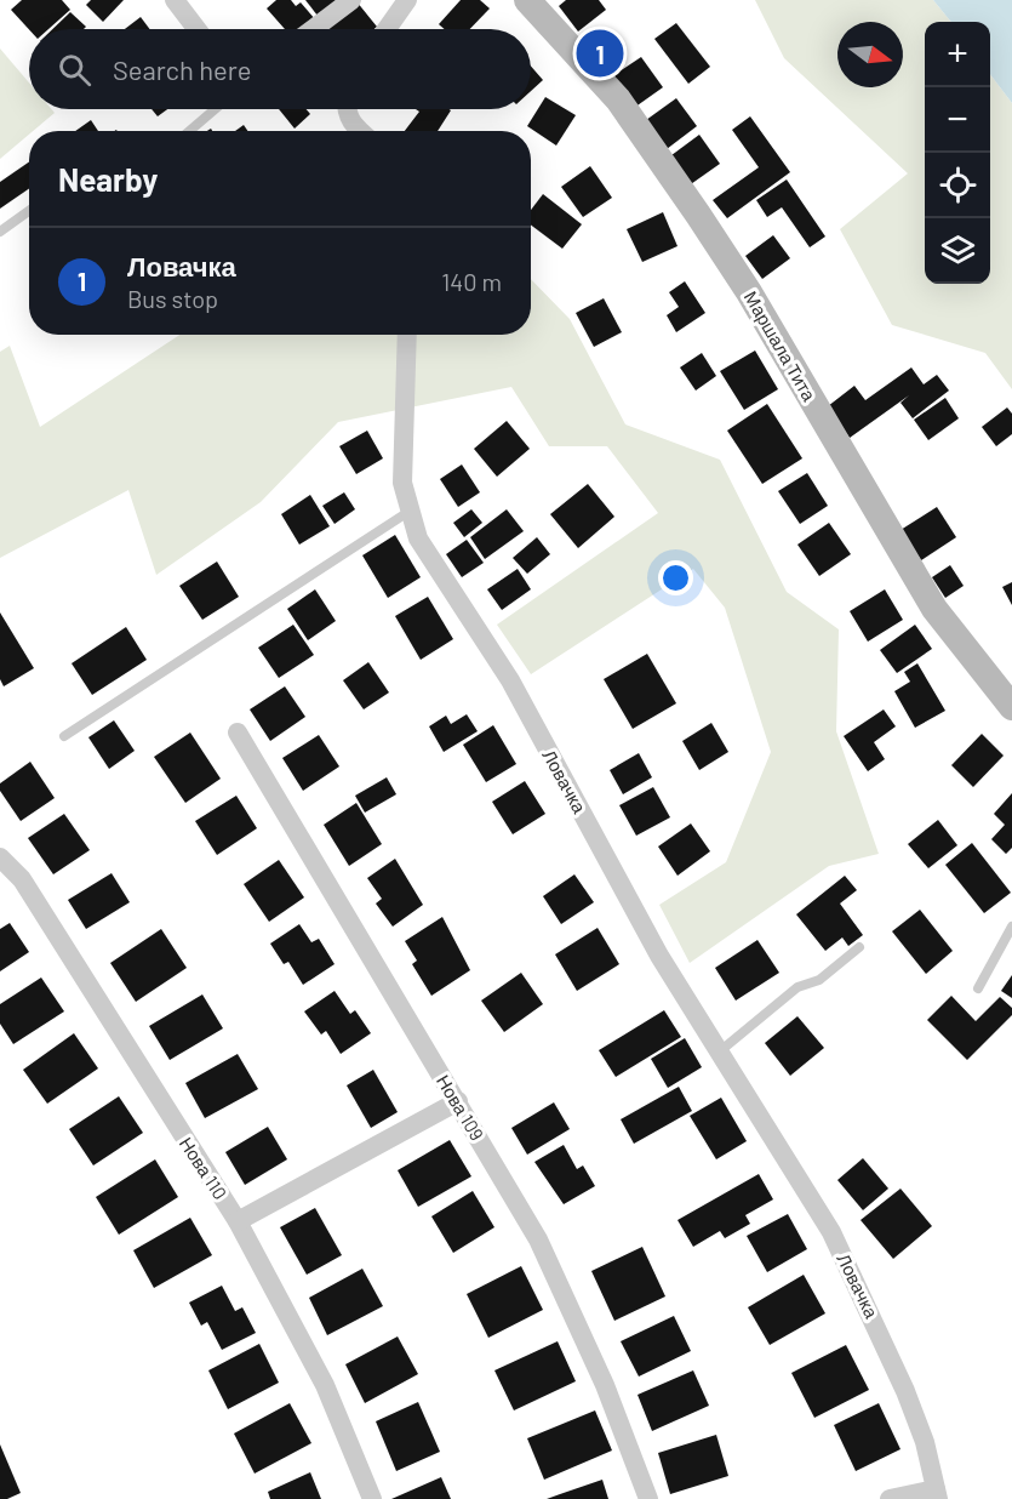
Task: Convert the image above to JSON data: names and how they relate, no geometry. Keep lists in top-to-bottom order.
{
  "streets": {
    "street": [
      "Маршала Тита",
      "Ловачка",
      "Нова 109",
      "Нова 110"
    ]
  },
  "north": "right",
  "page": {
    "map_buttons": ["+", "−"],
    "pins": "1",
    "search": "Search here",
    "heading": "Nearby",
    "list": [
      {
        "mark": "1",
        "name": "Ловачка",
        "note": "Bus stop",
        "value": "140 m"
      }
    ]
  }
}
